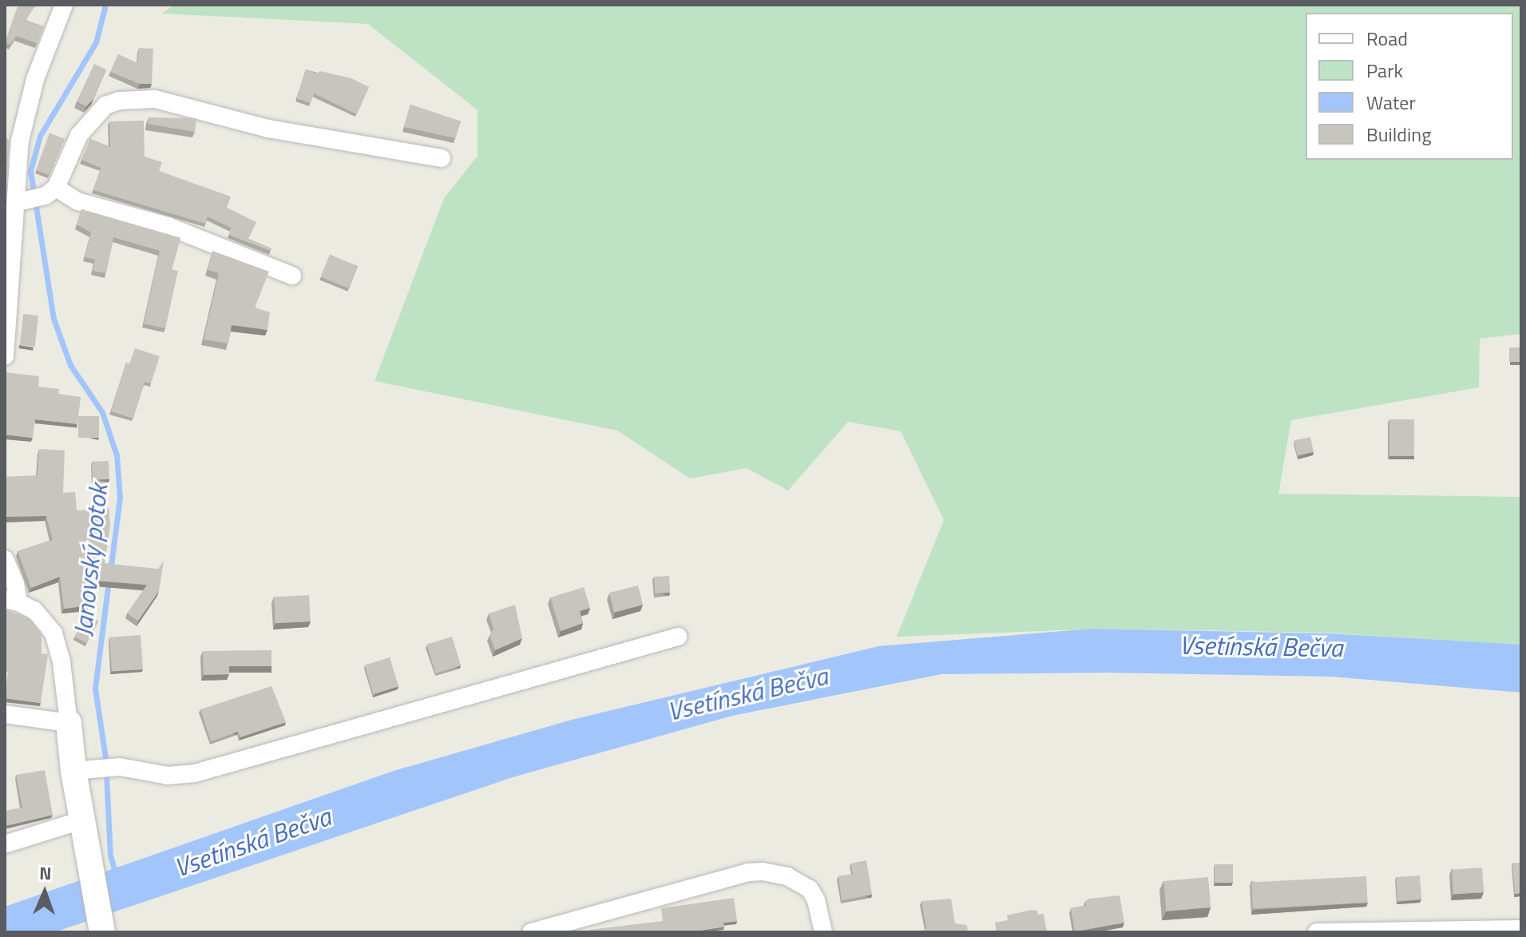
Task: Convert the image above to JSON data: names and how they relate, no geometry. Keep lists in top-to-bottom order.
{
  "water": ["Janovský potok", "Vsetínská Bečva"],
  "legend": [
    "Road",
    "Park",
    "Water",
    "Building"
  ],
  "north": "top"
}
